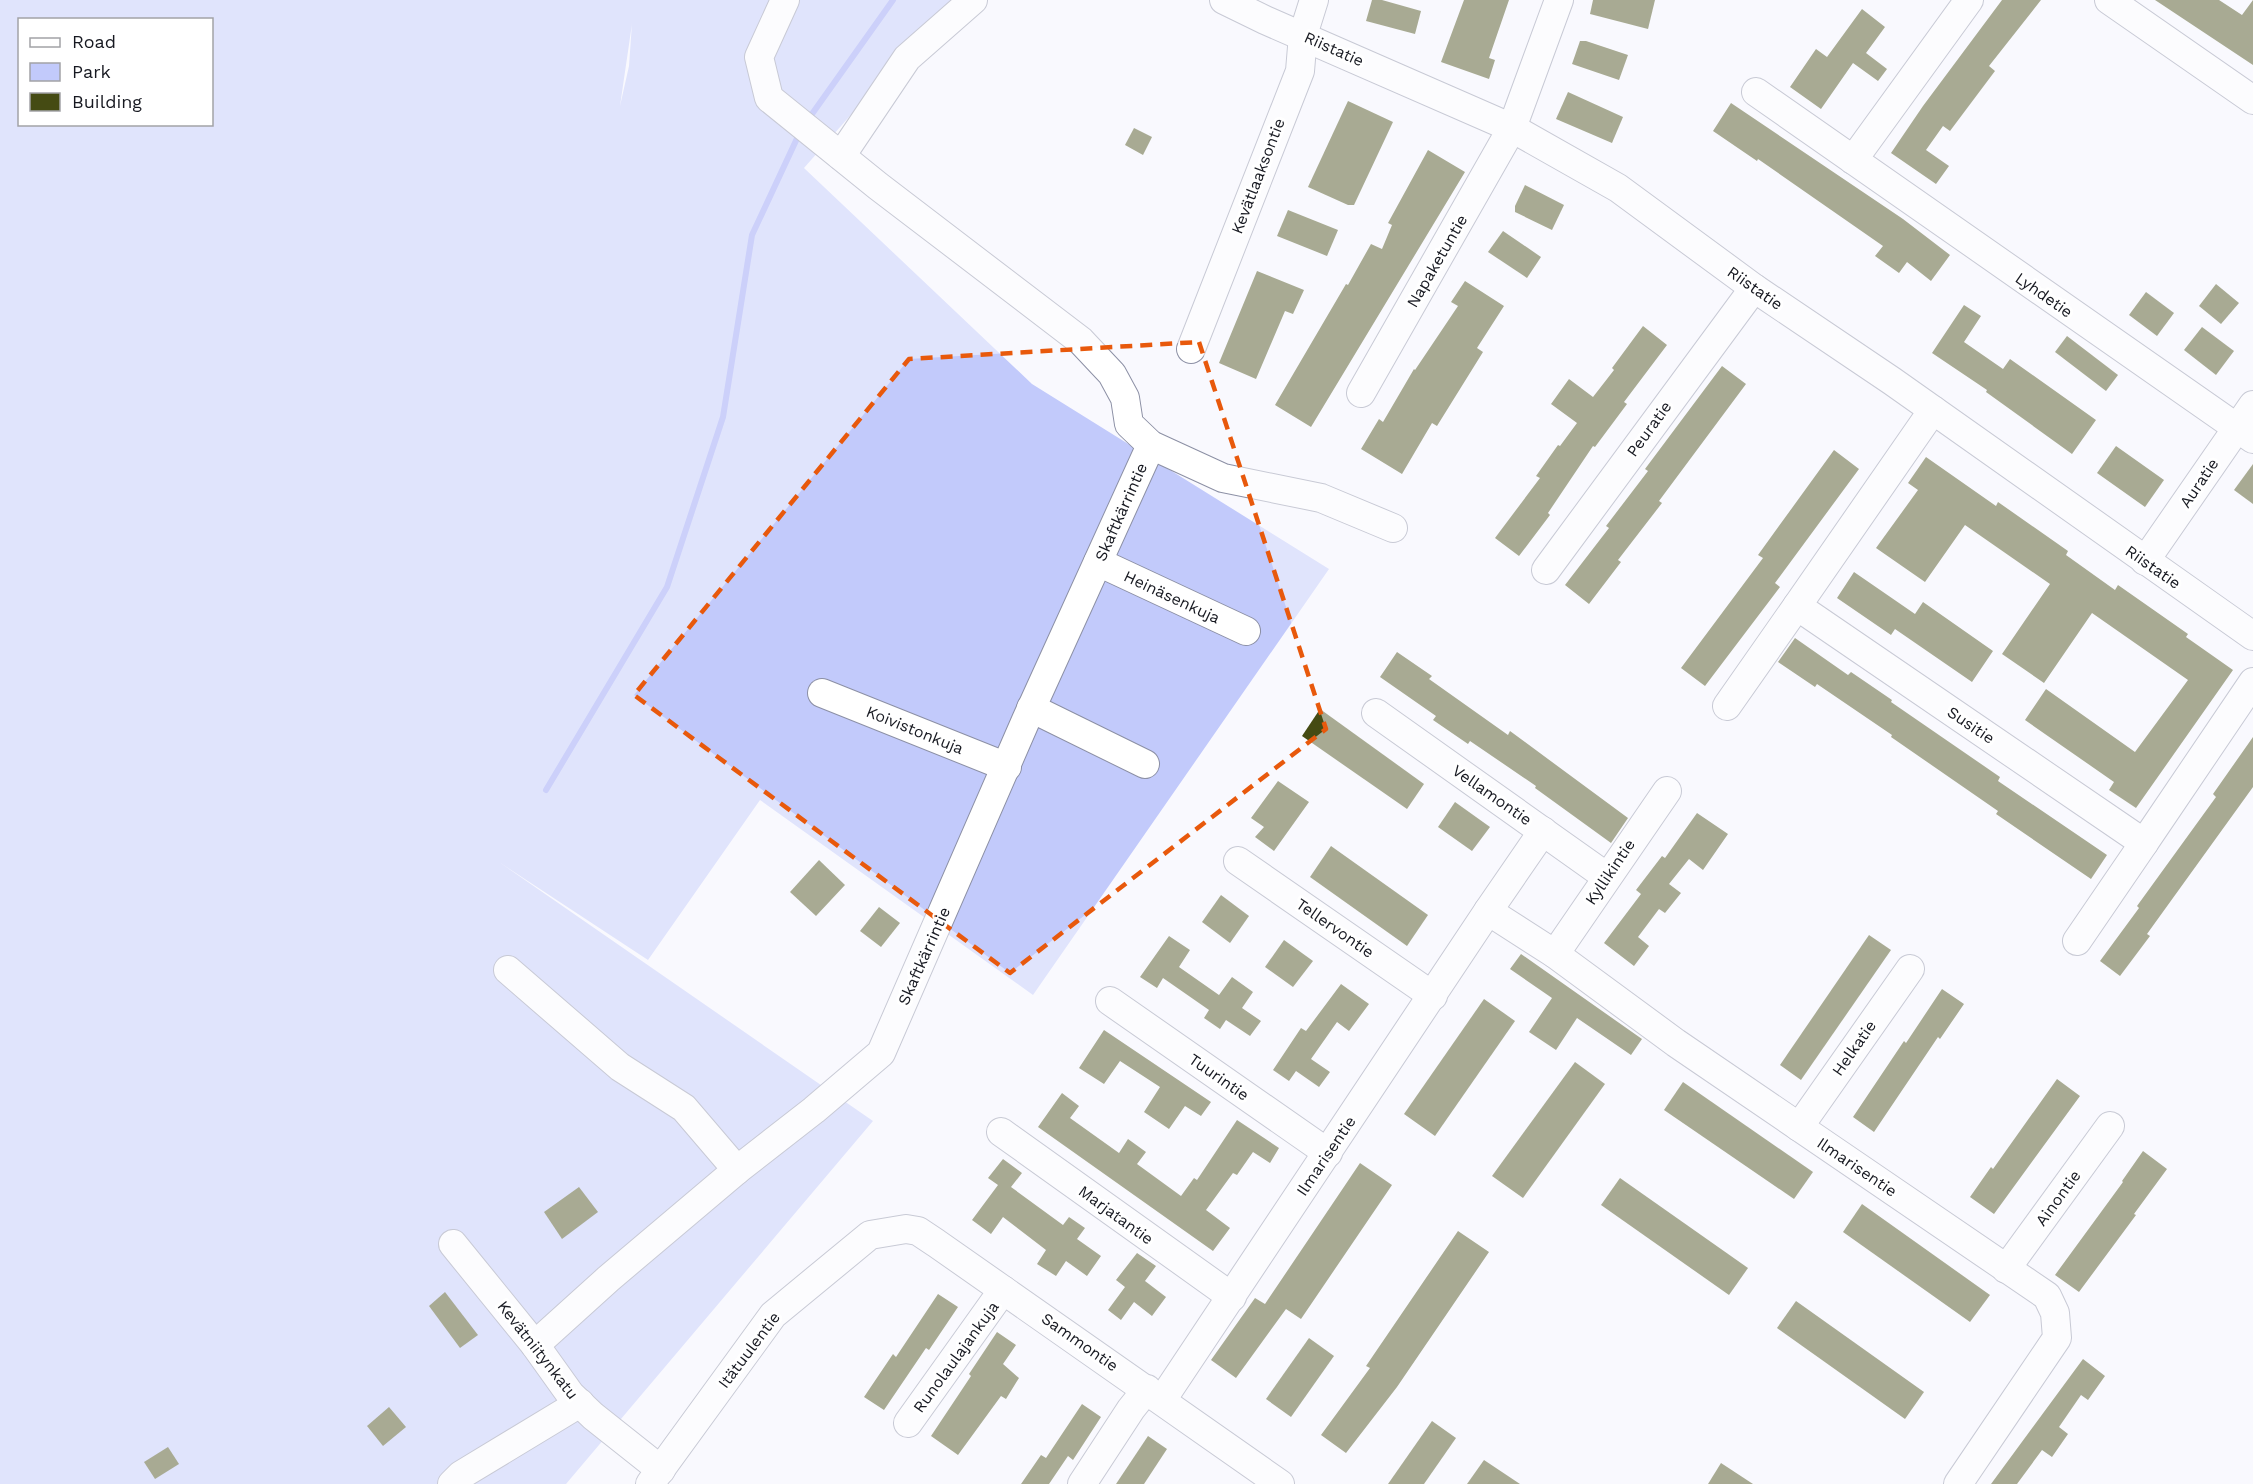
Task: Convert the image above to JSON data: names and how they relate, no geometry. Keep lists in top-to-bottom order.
{
  "streets": {
    "street": [
      "Riistatie",
      "Kevätlaaksontie",
      "Napaketuntie",
      "Lyhdetie",
      "Peuratie",
      "Auratie",
      "Skaftkärrintie",
      "Heinäsenkuja",
      "Susitie",
      "Koivistonkuja",
      "Vellamontie",
      "Kyllikintie",
      "Tellervontie",
      "Helkatie",
      "Tuurintie",
      "Ilmarisentie",
      "Ainontie",
      "Marjatantie",
      "Sammontie",
      "Kevätniitynkatu",
      "Itätuulentie",
      "Runolaulajankuja"
    ]
  },
  "crossings": [
    ["Riistatie", "Kevätlaaksontie"],
    ["Riistatie", "Napaketuntie"],
    ["Riistatie", "Peuratie"],
    ["Riistatie", "Auratie"],
    ["Lyhdetie", "Auratie"],
    ["Skaftkärrintie", "Heinäsenkuja"],
    ["Skaftkärrintie", "Koivistonkuja"],
    ["Skaftkärrintie", "Kevätniitynkatu"],
    ["Vellamontie", "Kyllikintie"],
    ["Vellamontie", "Ilmarisentie"],
    ["Kyllikintie", "Ilmarisentie"],
    ["Tellervontie", "Ilmarisentie"],
    ["Helkatie", "Ilmarisentie"],
    ["Tuurintie", "Ilmarisentie"],
    ["Ilmarisentie", "Ainontie"],
    ["Ilmarisentie", "Marjatantie"],
    ["Ilmarisentie", "Sammontie"],
    ["Sammontie", "Itätuulentie"],
    ["Sammontie", "Runolaulajankuja"],
    ["Kevätniitynkatu", "Itätuulentie"]
  ],
  "legend": ["Road", "Park", "Building"]
}
